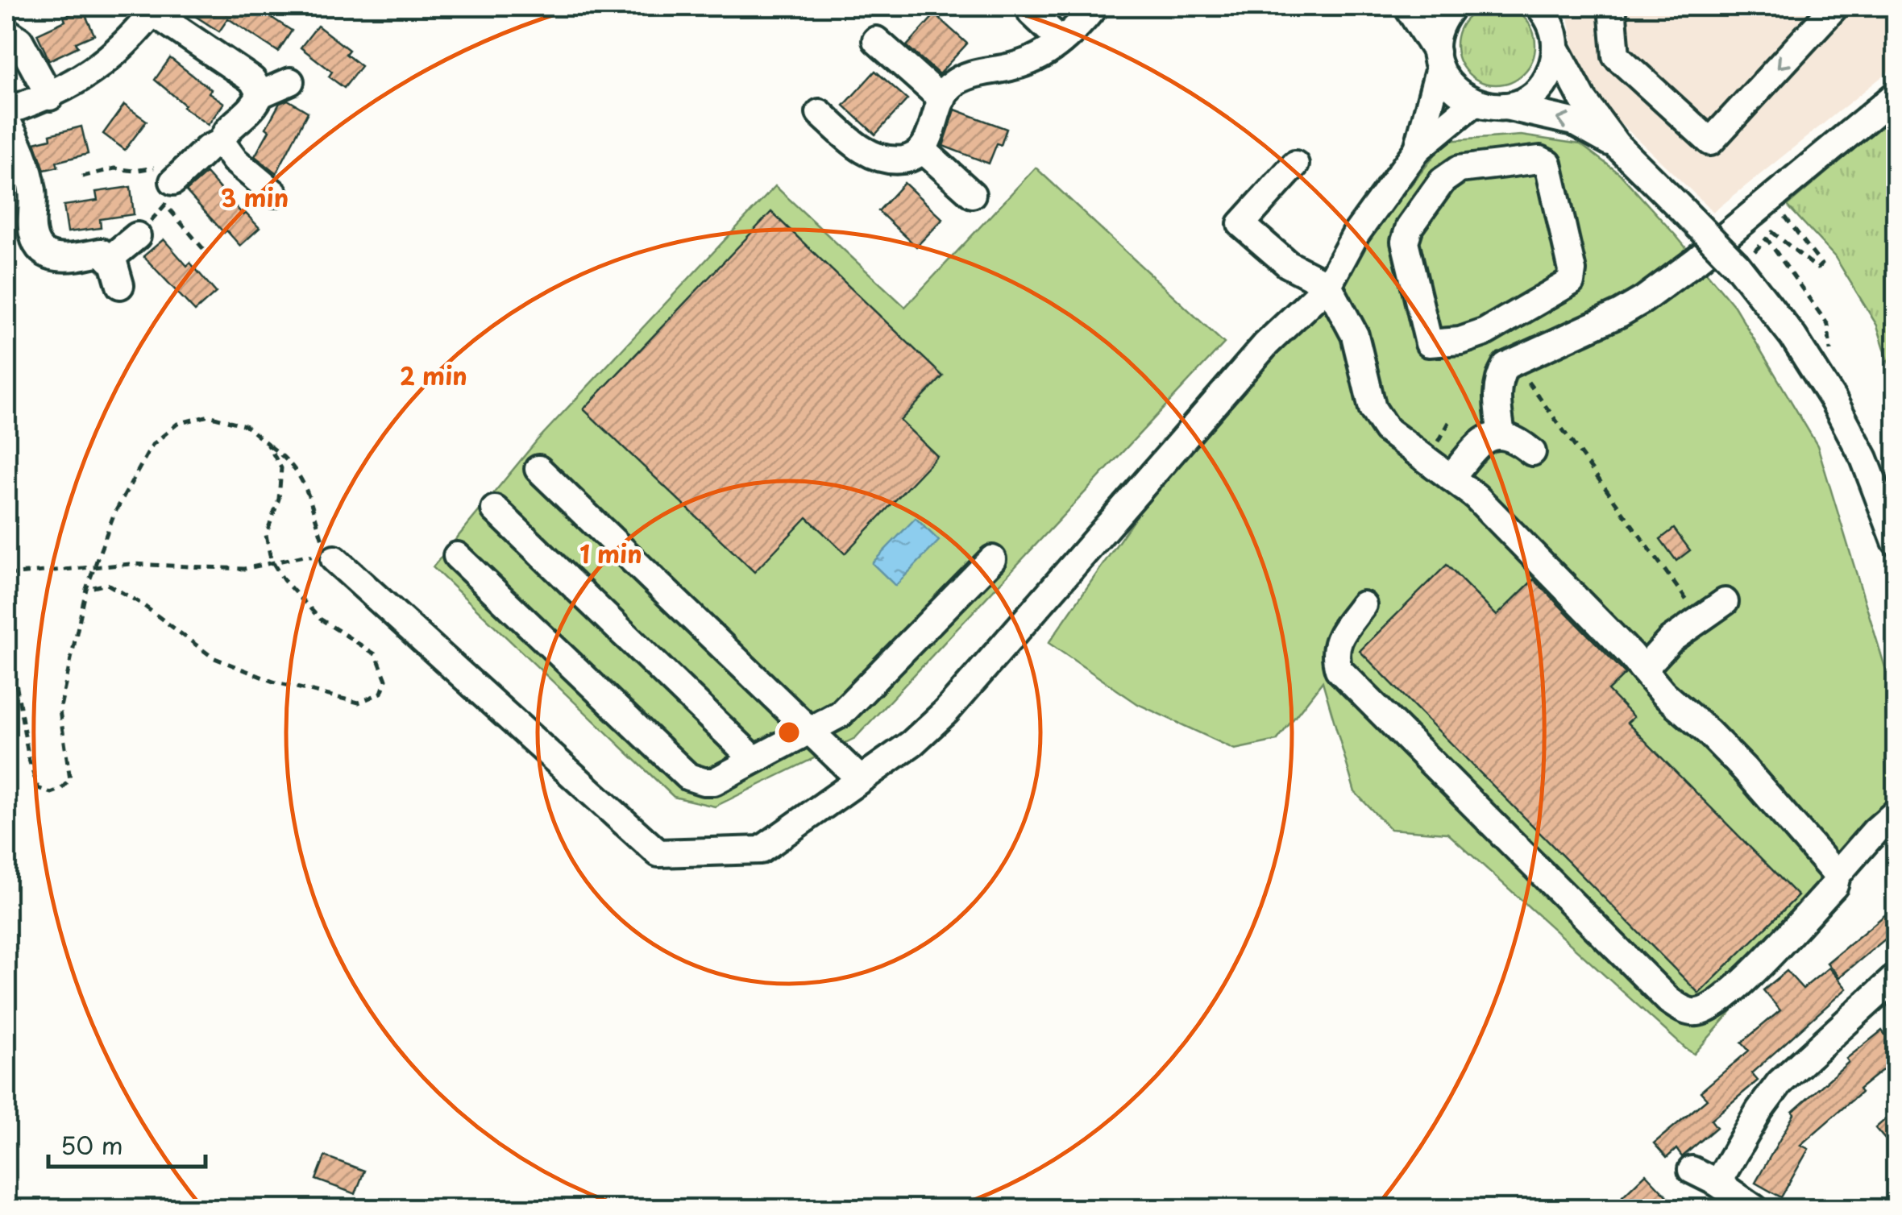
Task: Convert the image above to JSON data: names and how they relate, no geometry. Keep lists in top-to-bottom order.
{
  "scale_bar": "50 m",
  "rings": ["3 min", "2 min", "1 min"]
}
